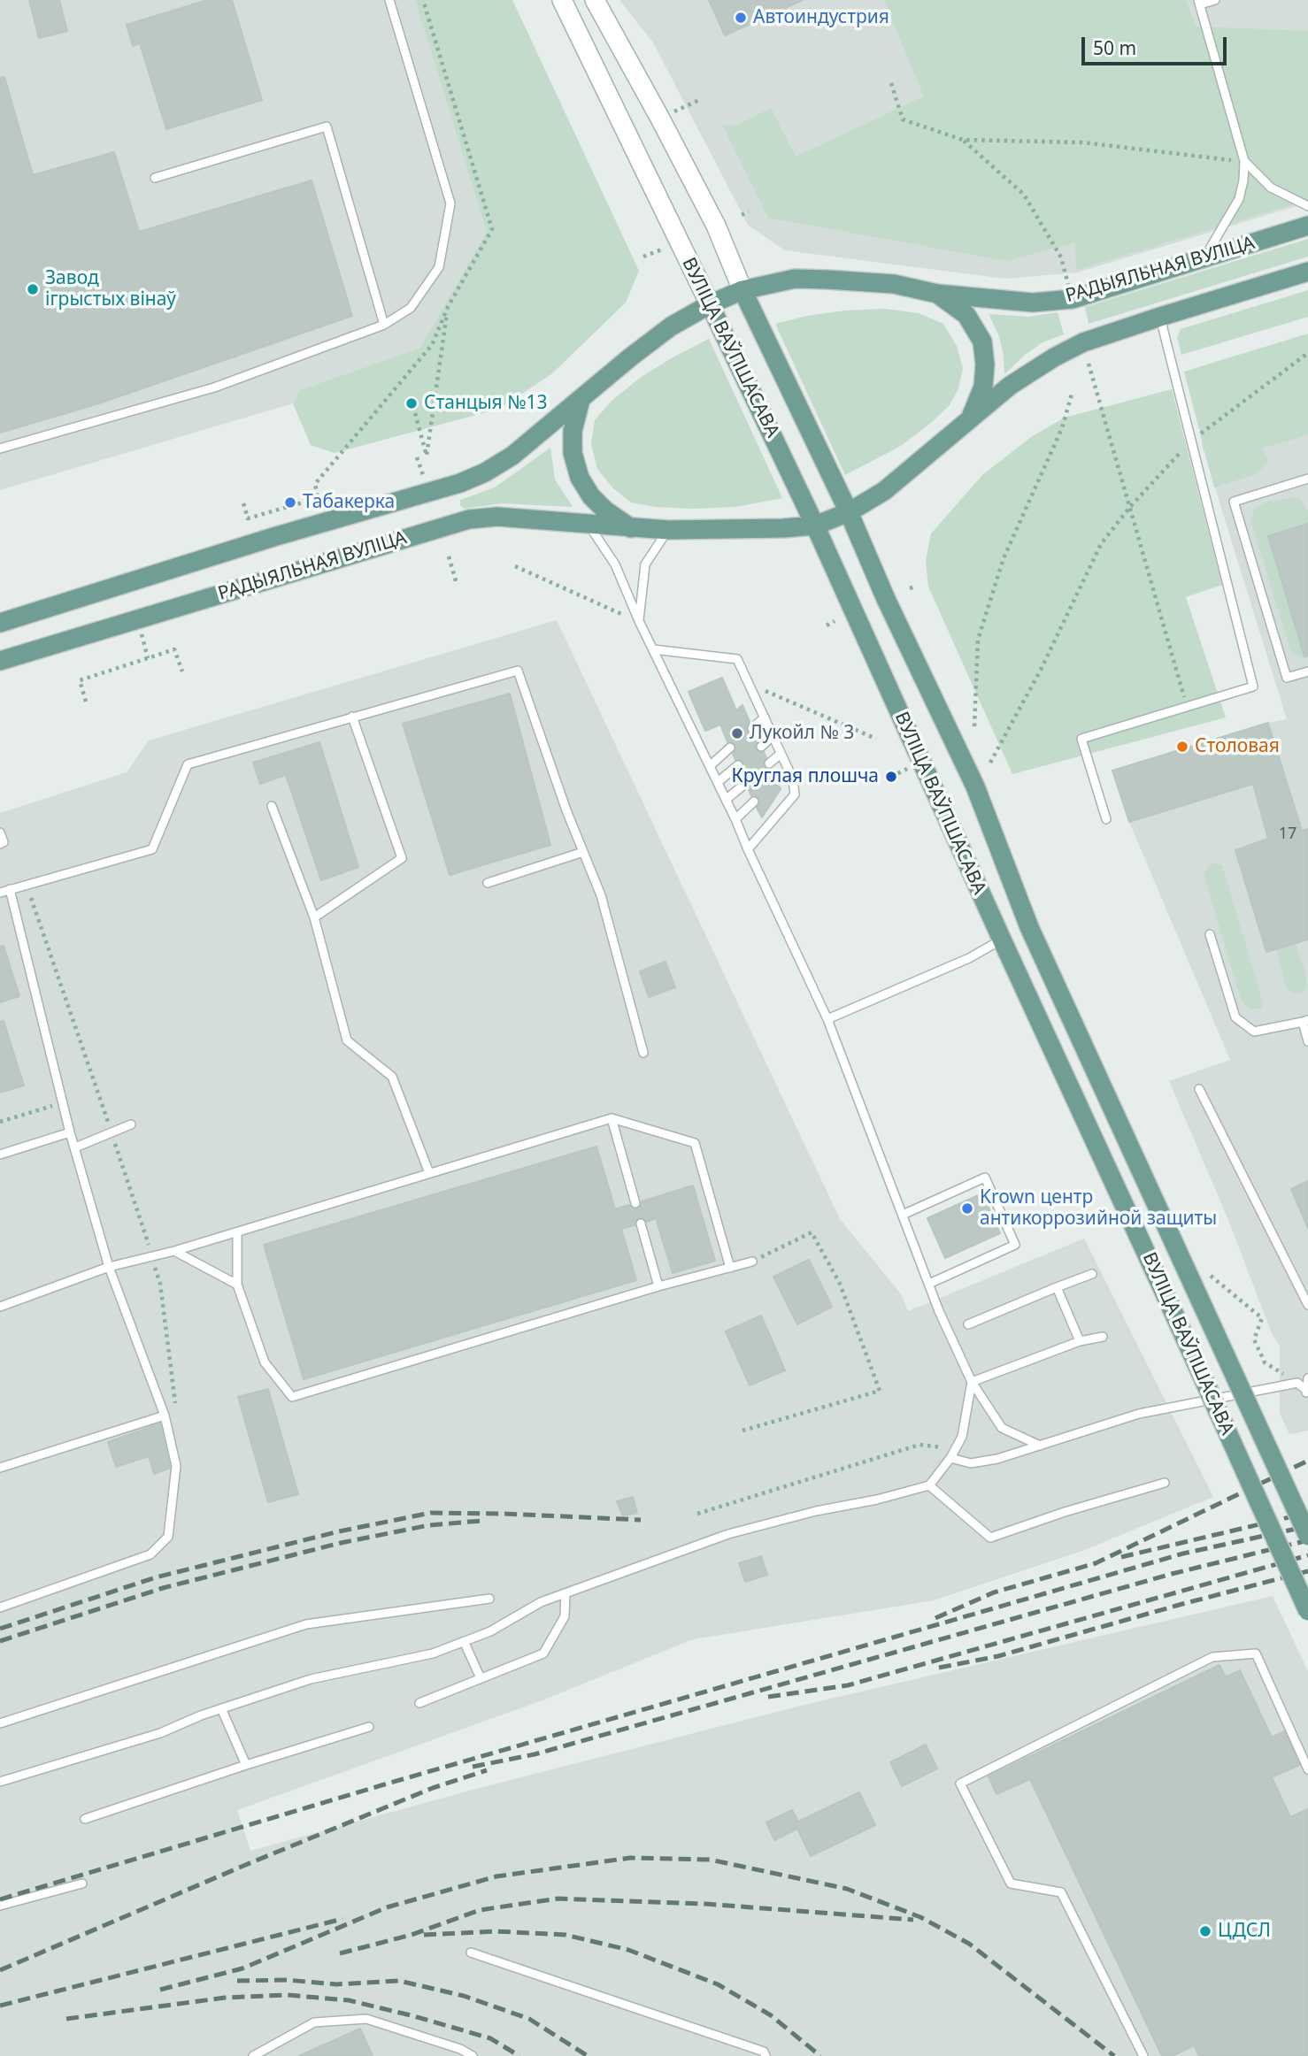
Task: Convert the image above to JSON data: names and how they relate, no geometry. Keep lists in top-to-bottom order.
{
  "streets": {
    "main road": ["РАДЫЯЛЬНАЯ ВУЛІЦА", "ВУЛІЦА ВАЎПШАСАВА"]
  },
  "crossings": [
    ["РАДЫЯЛЬНАЯ ВУЛІЦА", "ВУЛІЦА ВАЎПШАСАВА"]
  ],
  "places": [
    "Автоиндустрия",
    "Завод ігрыстых вінаў",
    "Станцыя №13",
    "Табакерка",
    "Лукойл № 3",
    "Столовая",
    "Круглая плошча",
    "Krown центр антикоррозийной защиты",
    "ЦДСЛ"
  ],
  "house_numbers": ["17"],
  "scale_bar": "50 m"
}
